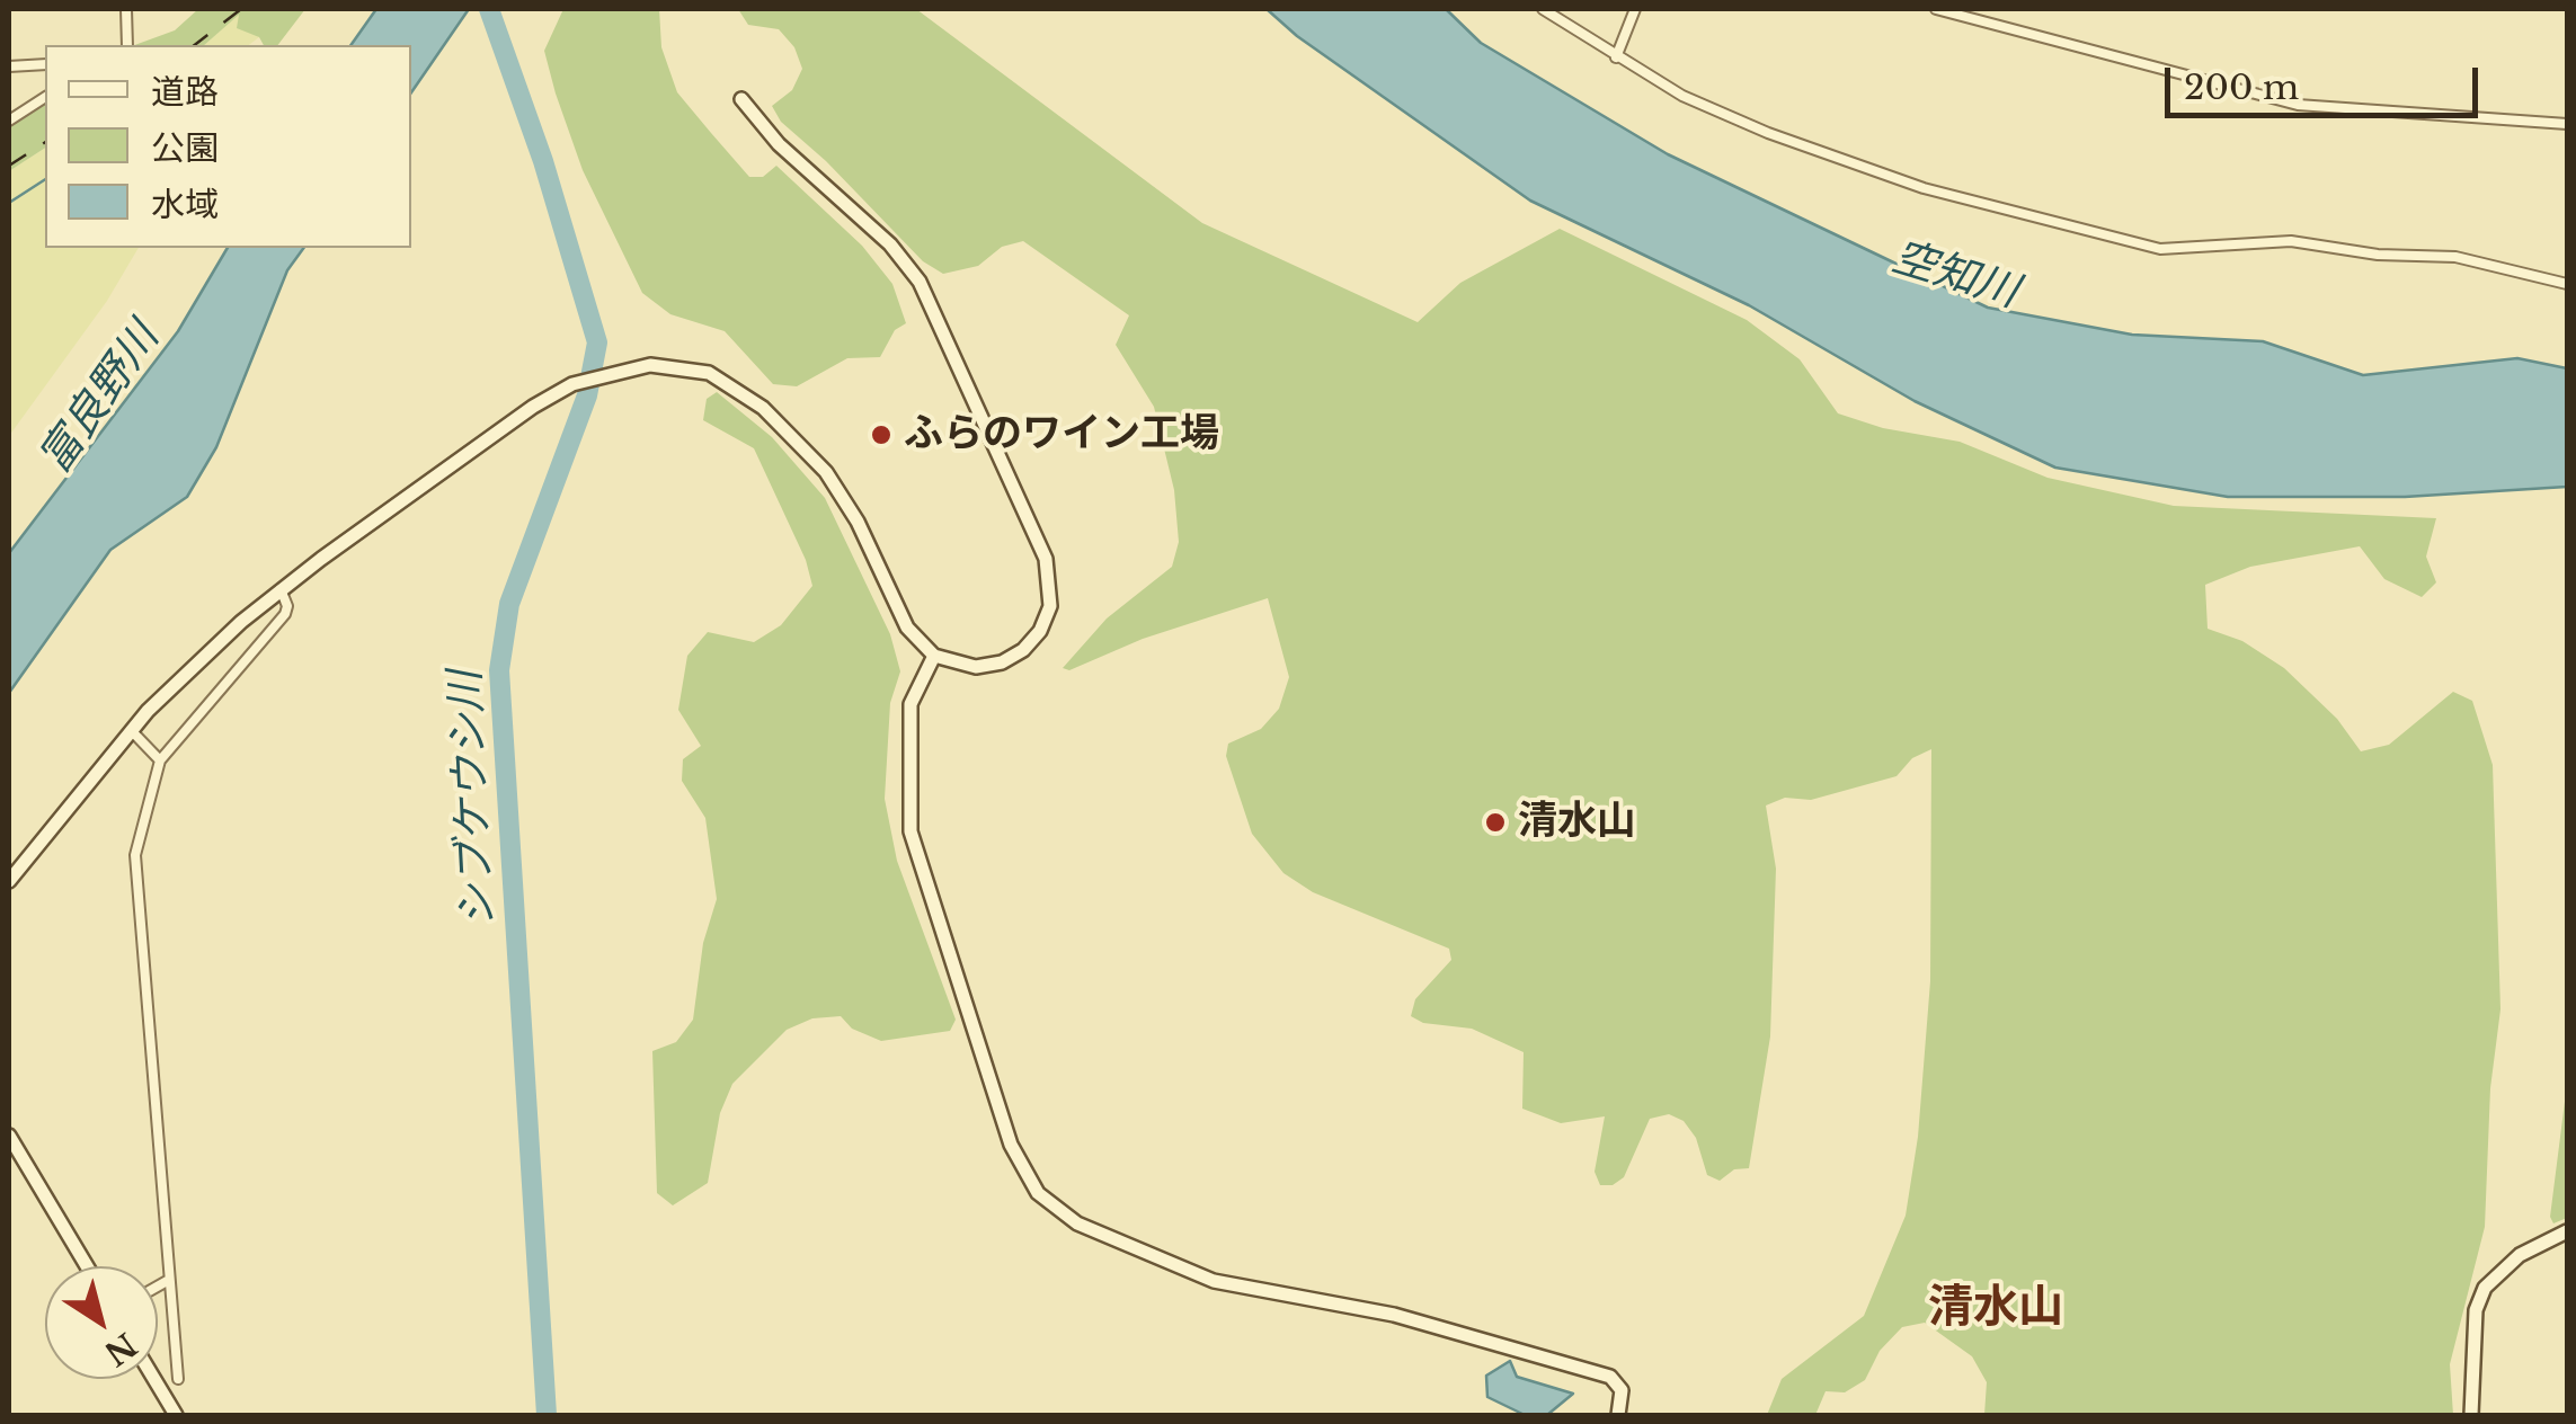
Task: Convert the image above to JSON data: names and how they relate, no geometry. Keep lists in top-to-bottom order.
{
  "districts": ["清水山"],
  "water": ["空知川", "富良野川", "シブケウシ川"],
  "places": ["ふらのワイン工場", "清水山"],
  "legend": ["道路", "公園", "水域"],
  "scale_bar": "200 m",
  "north": "bottom right"
}
